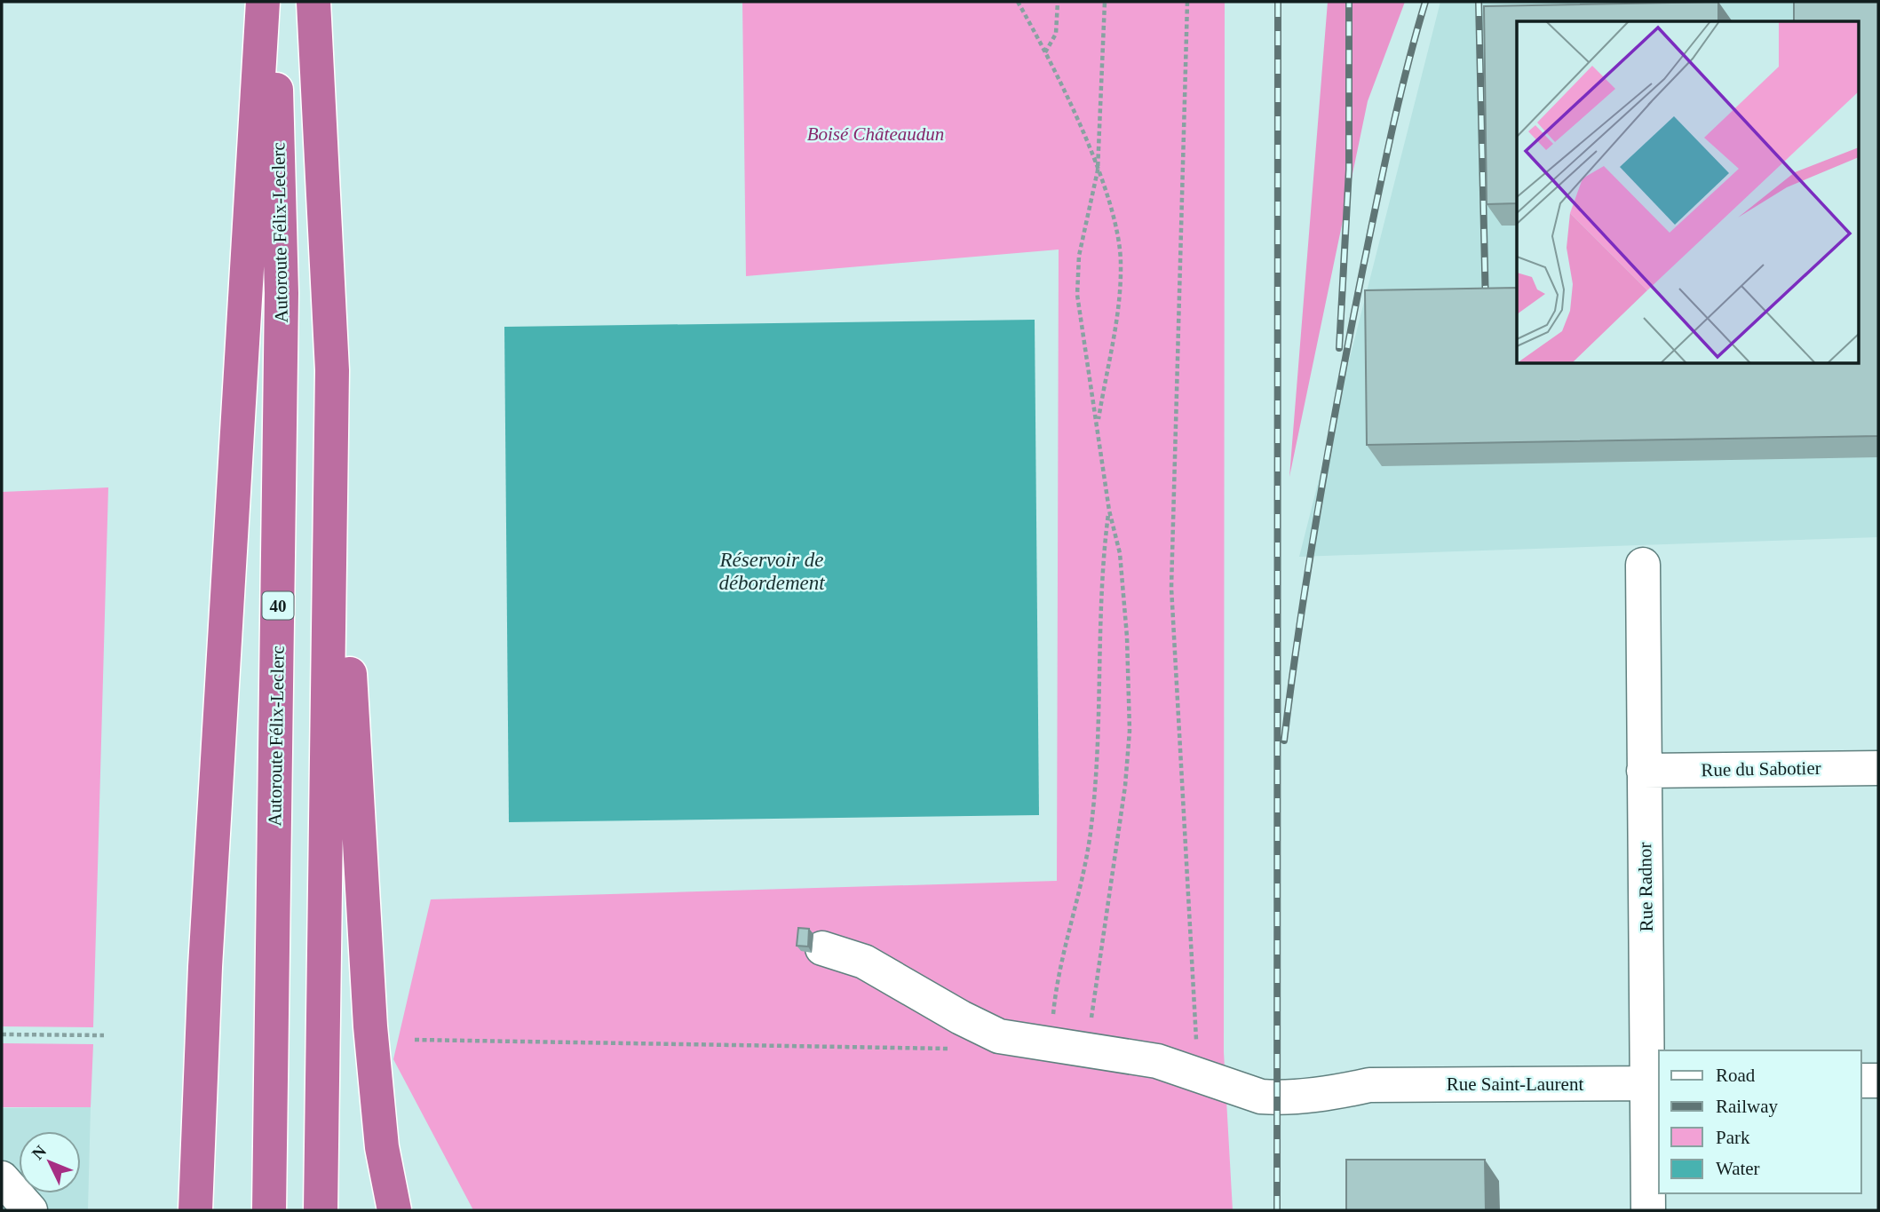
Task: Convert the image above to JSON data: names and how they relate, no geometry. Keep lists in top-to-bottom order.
{
  "streets": {
    "highway": ["Autoroute Félix-Leclerc", "40"],
    "street": ["Rue du Sabotier", "Rue Radnor", "Rue Saint-Laurent"]
  },
  "crossings": [
    ["Rue du Sabotier", "Rue Radnor"],
    ["Rue Radnor", "Rue Saint-Laurent"]
  ],
  "water": ["Réservoir de débordement"],
  "parks": ["Boisé Châteaudun"],
  "legend": [
    "Road",
    "Railway",
    "Park",
    "Water"
  ],
  "north": "top left"
}
